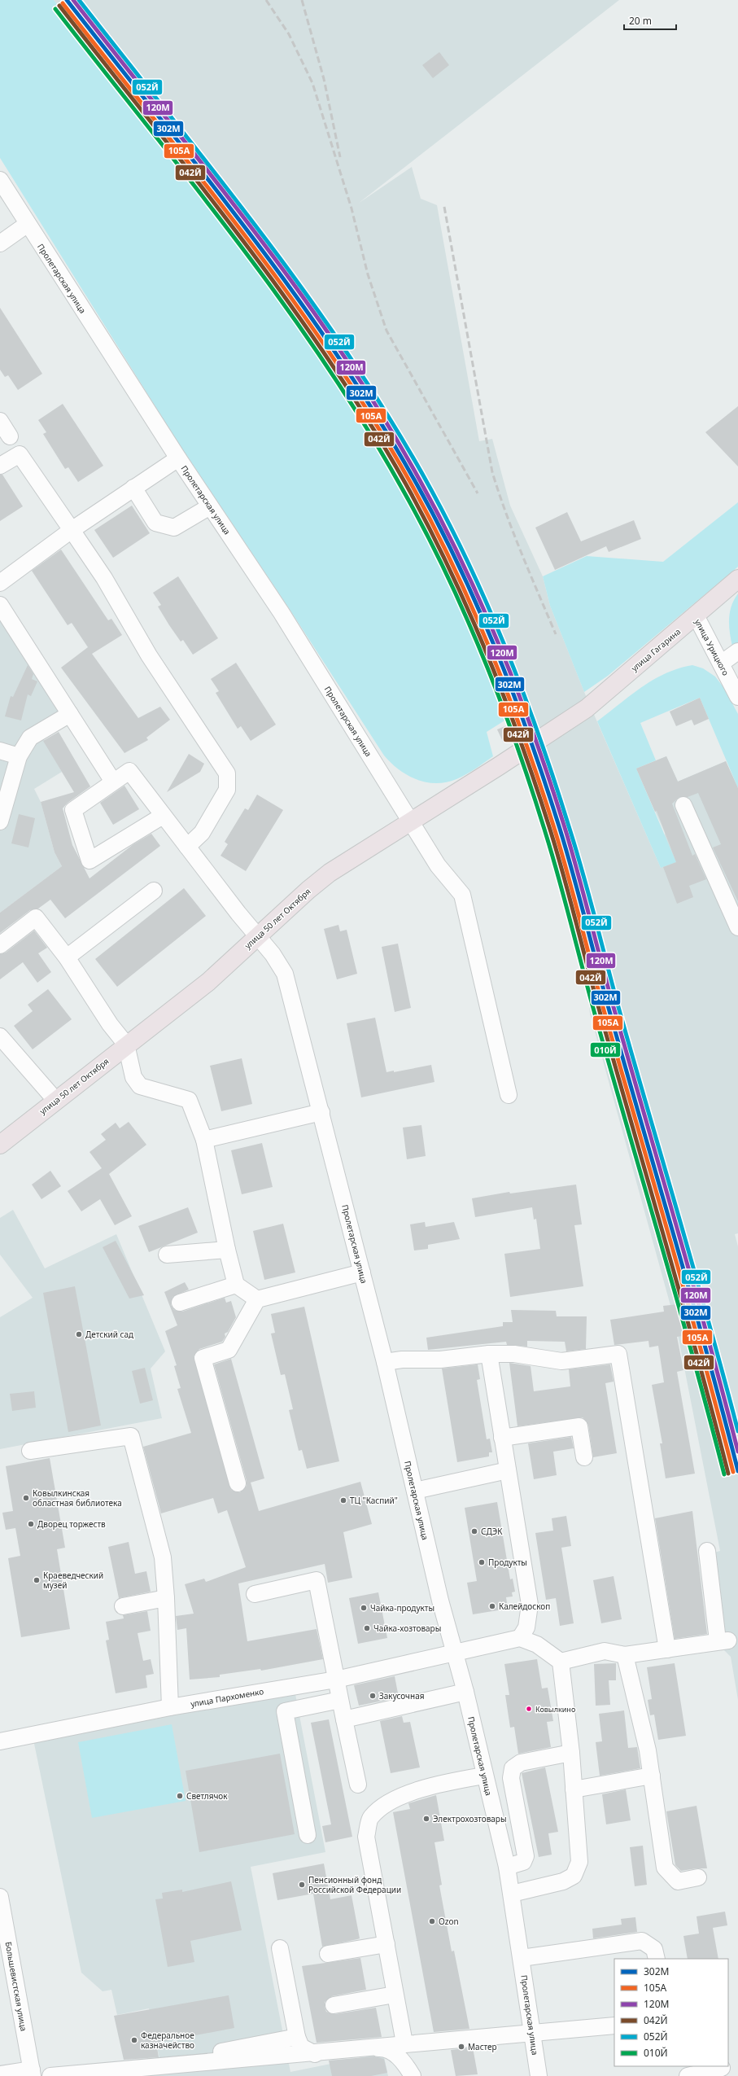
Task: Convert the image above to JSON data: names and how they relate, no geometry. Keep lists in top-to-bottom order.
{
  "streets": {
    "main road": ["улица Гагарина", "улица 50 лет Октября"],
    "street": [
      "Пролетарская улица",
      "улица Урицкого",
      "улица Пархоменко",
      "Большевистская улица"
    ]
  },
  "crossings": [
    ["Пролетарская улица", "улица 50 лет Октября"],
    ["Пролетарская улица", "улица Пархоменко"],
    ["улица Урицкого", "улица Гагарина"],
    ["улица Гагарина", "улица 50 лет Октября"]
  ],
  "places": [
    "Детский сад",
    "Ковылкинская областная библиотека",
    "ТЦ \"Каспий\"",
    "Дворец торжеств",
    "СДЭК",
    "Продукты",
    "Краеведческий музей",
    "Калейдоскоп",
    "Чайка-продукты",
    "Чайка-хозтовары",
    "Закусочная",
    "Ковылкино",
    "Светлячок",
    "Электрохозтовары",
    "Пенсионный фонд Российской Федерации",
    "Ozon",
    "Федеральное казначейство",
    "Мастер"
  ],
  "lines": [
    "transit line 302М",
    "transit line 120М",
    "transit line 052Й",
    "transit line 105А",
    "transit line 042Й",
    "transit line 010Й"
  ],
  "legend": [
    "302М",
    "105А",
    "120М",
    "042Й",
    "052Й",
    "010Й"
  ],
  "scale_bar": "20 m"
}
